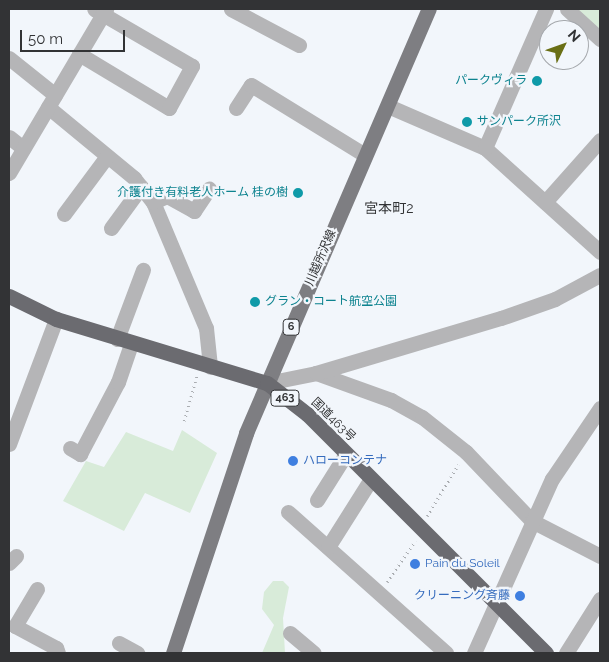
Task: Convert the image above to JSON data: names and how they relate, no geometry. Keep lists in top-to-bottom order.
{
  "streets": {
    "highway": ["463", "国道463号"],
    "main road": ["川越所沢線", "6"]
  },
  "crossings": [
    ["川越所沢線", "国道463号"]
  ],
  "districts": ["宮本町2"],
  "places": [
    "パークヴィラ",
    "サンパーク所沢",
    "介護付き有料老人ホーム 桂の樹",
    "グラン・コート航空公園",
    "ハローコンテナ",
    "Pain du Soleil",
    "クリーニング斉藤"
  ],
  "scale_bar": "50 m",
  "north": "top right"
}
